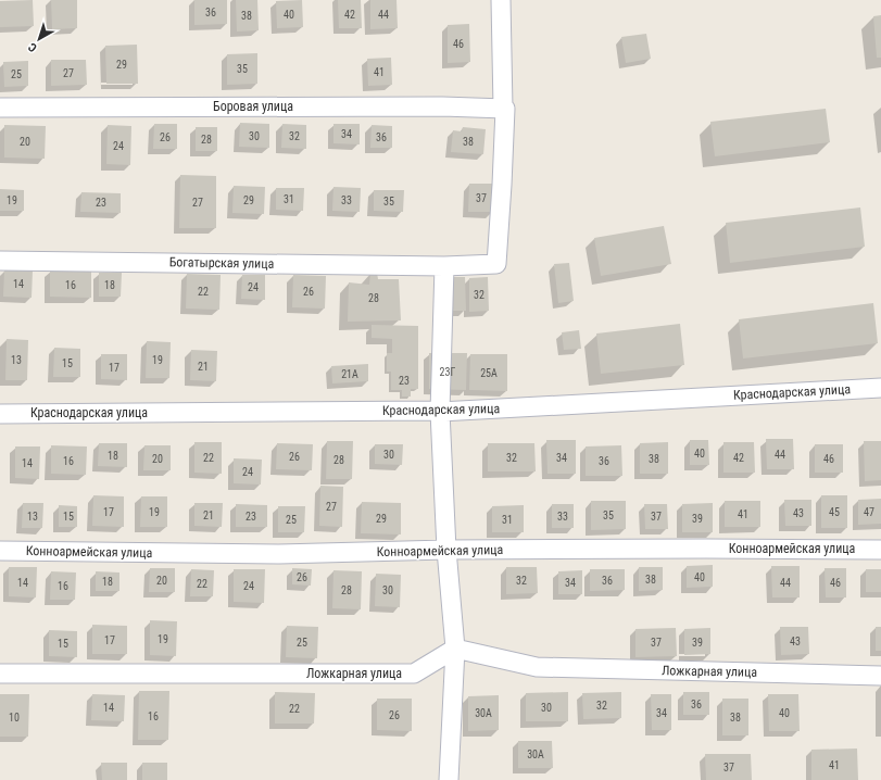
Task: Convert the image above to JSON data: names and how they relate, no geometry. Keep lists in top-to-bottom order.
{
  "streets": {
    "street": [
      "Боровая улица",
      "Богатырская улица",
      "Краснодарская улица",
      "Конноармейская улица",
      "Ложкарная улица"
    ]
  },
  "crossings": [
    ["Боровая улица", "Богатырская улица"]
  ],
  "house_numbers": [
    "36",
    "40",
    "42",
    "44",
    "38",
    "46",
    "29",
    "35",
    "41",
    "27",
    "25",
    "34",
    "30",
    "32",
    "26",
    "36",
    "28",
    "20",
    "38",
    "24",
    "37",
    "31",
    "19",
    "29",
    "33",
    "35",
    "23",
    "27",
    "14",
    "16",
    "18",
    "24",
    "22",
    "26",
    "32",
    "28",
    "13",
    "19",
    "15",
    "21",
    "17",
    "23Г",
    "25А",
    "21А",
    "23",
    "40",
    "30",
    "44",
    "18",
    "26",
    "22",
    "32",
    "34",
    "42",
    "20",
    "38",
    "46",
    "28",
    "16",
    "36",
    "14",
    "24",
    "27",
    "17",
    "19",
    "45",
    "47",
    "43",
    "41",
    "21",
    "35",
    "13",
    "15",
    "23",
    "33",
    "37",
    "29",
    "39",
    "25",
    "31",
    "26",
    "40",
    "38",
    "20",
    "32",
    "36",
    "18",
    "14",
    "34",
    "44",
    "46",
    "22",
    "16",
    "24",
    "28",
    "30",
    "19",
    "17",
    "43",
    "25",
    "37",
    "39",
    "15",
    "36",
    "32",
    "14",
    "30",
    "22",
    "30А",
    "34",
    "40",
    "26",
    "16",
    "10",
    "38",
    "30А",
    "41",
    "37"
  ],
  "north": "bottom left"
}
